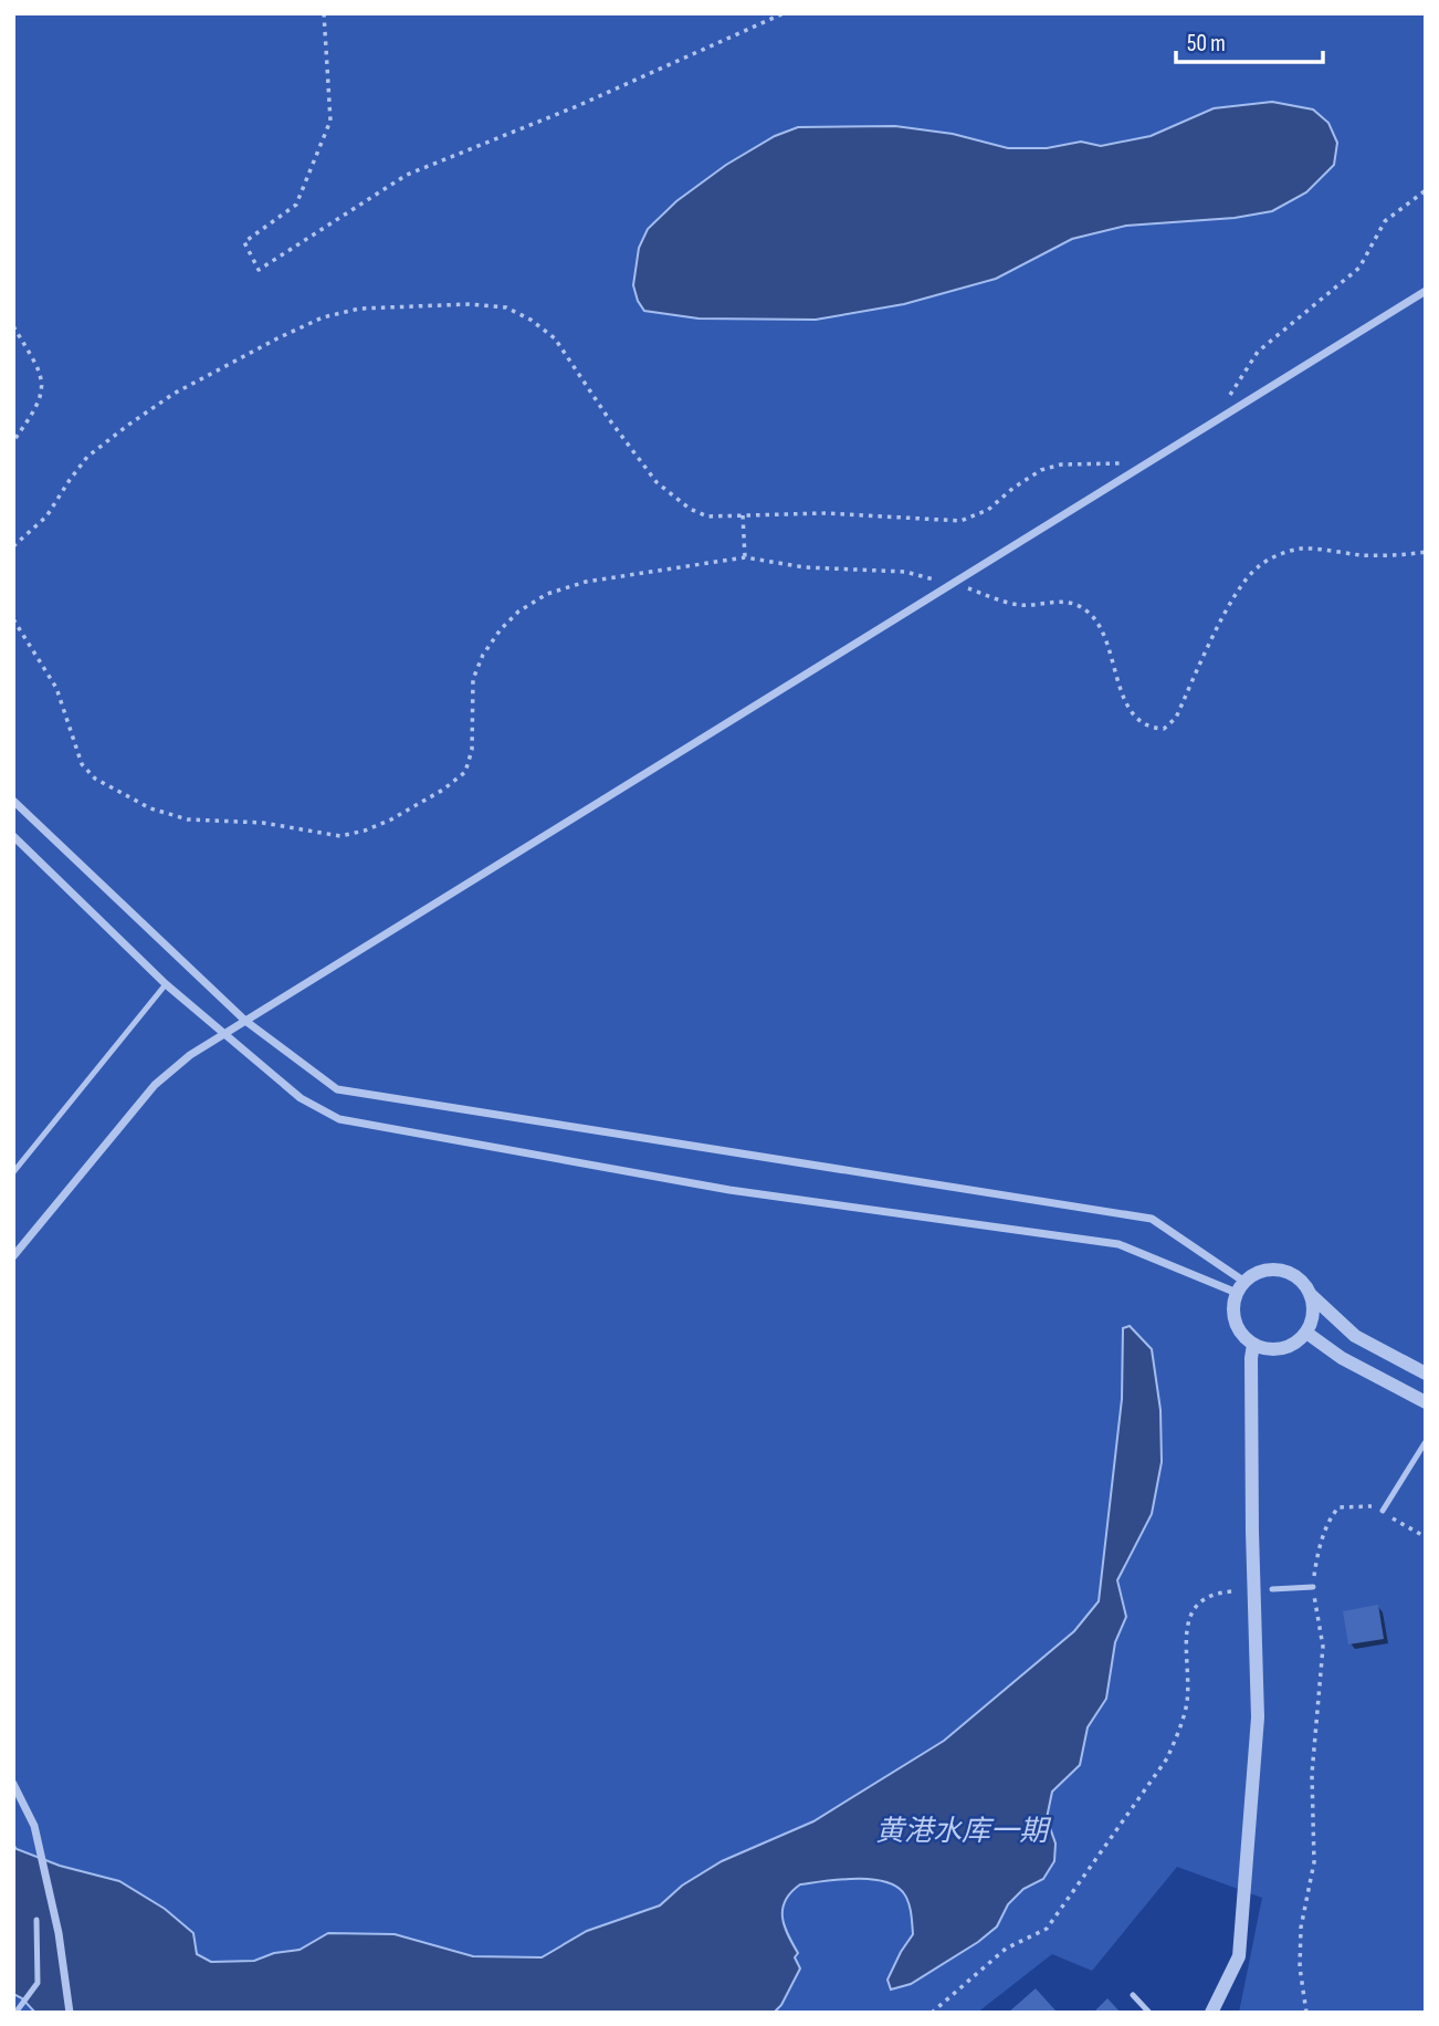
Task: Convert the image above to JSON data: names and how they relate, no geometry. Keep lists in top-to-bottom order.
{
  "water": ["黄港水库一期"],
  "scale_bar": "50 m"
}
